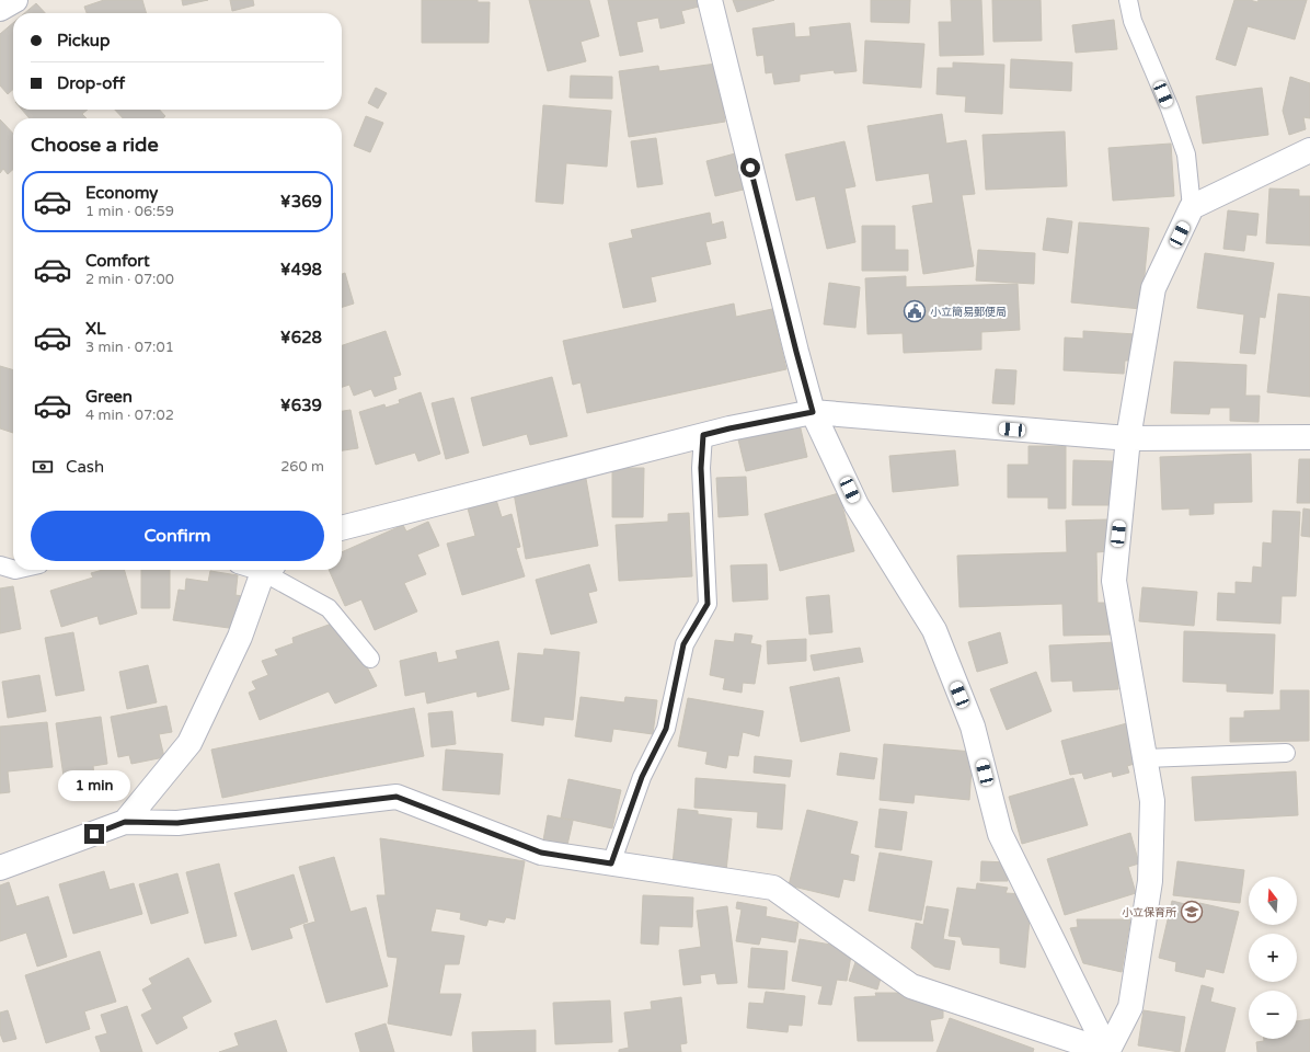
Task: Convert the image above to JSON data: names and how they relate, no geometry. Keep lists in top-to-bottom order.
{
  "places": {
    "public building": ["小立簡易郵便局"],
    "school or university": ["小立保育所"]
  },
  "north": "top",
  "page": {
    "banner": ["Pickup", "Drop-off"],
    "heading": "Choose a ride",
    "list": [
      {
        "name": "Economy",
        "note": "1 min · 06:59",
        "value": "¥369"
      },
      {
        "name": "Comfort",
        "note": "2 min · 07:00",
        "value": "¥498"
      },
      {
        "name": "XL",
        "note": "3 min · 07:01",
        "value": "¥628"
      },
      {
        "name": "Green",
        "note": "4 min · 07:02",
        "value": "¥639"
      }
    ],
    "pay": ["Cash", "260 m"],
    "buttons": "Confirm",
    "bubble": "1 min",
    "map_buttons": ["+", "−"]
  }
}
